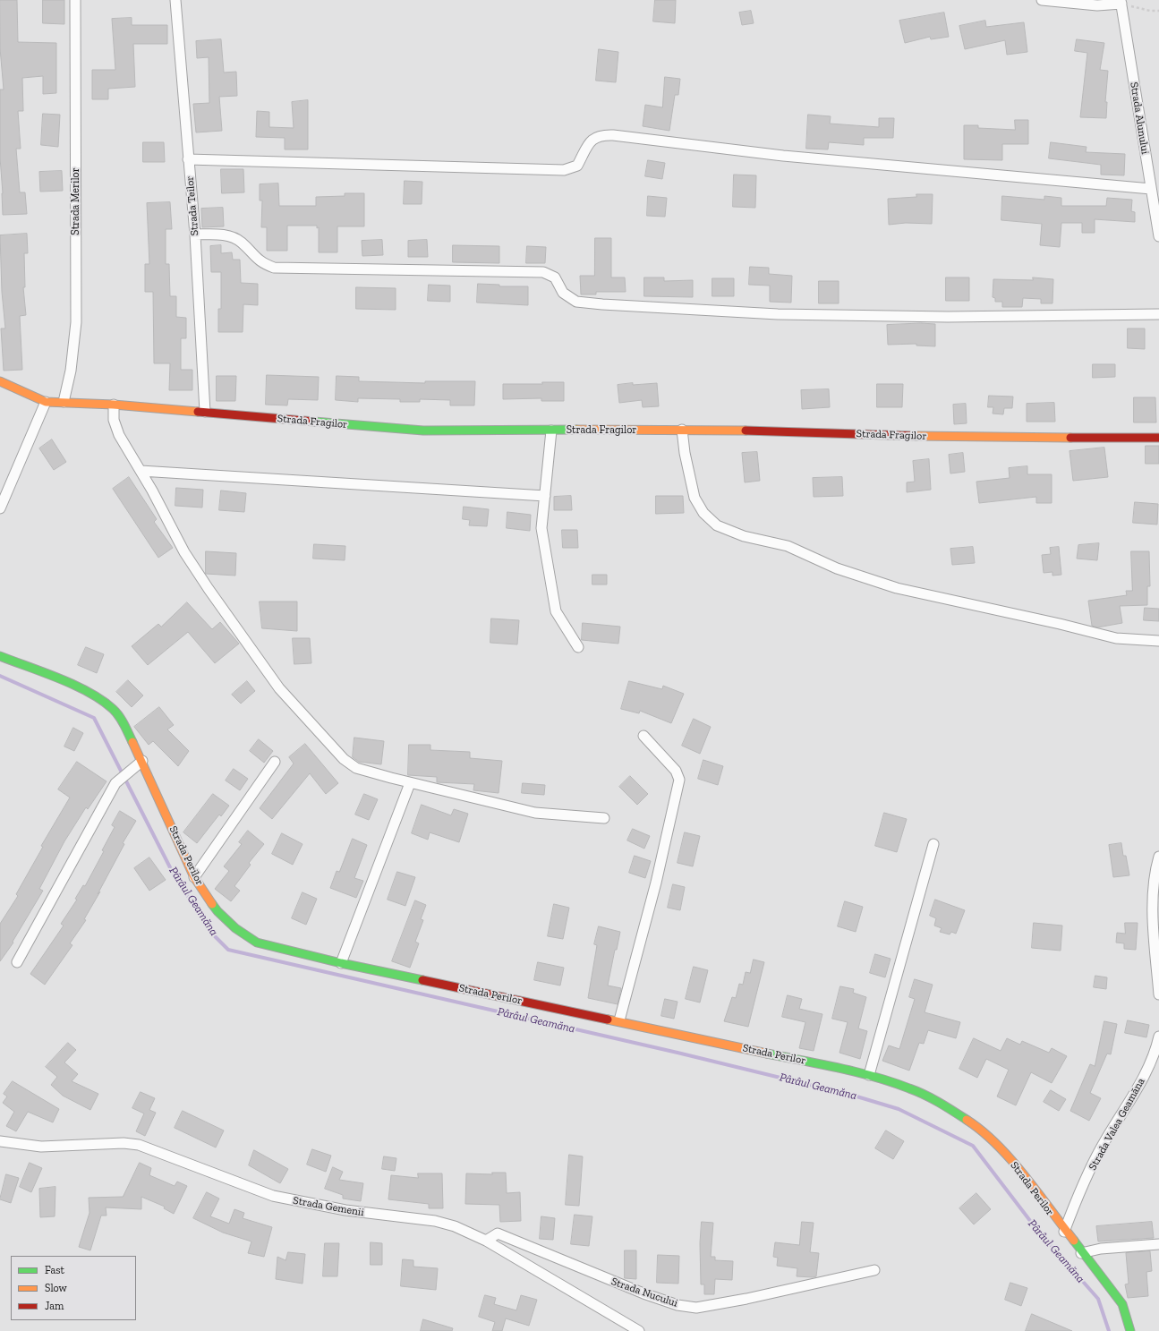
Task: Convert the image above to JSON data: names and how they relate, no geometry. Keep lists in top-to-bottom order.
{
  "streets": {
    "street": [
      "Strada Alunului",
      "Strada Merilor",
      "Strada Teilor",
      "Strada Fragilor",
      "Strada Perilor",
      "Strada Valea Geamăna",
      "Strada Gemenii",
      "Strada Nucului"
    ]
  },
  "crossings": [
    ["Strada Merilor", "Strada Fragilor"],
    ["Strada Teilor", "Strada Fragilor"],
    ["Strada Perilor", "Strada Valea Geamăna"],
    ["Strada Gemenii", "Strada Nucului"]
  ],
  "water": ["Pârâul Geamăna"],
  "legend": ["Fast", "Slow", "Jam"]
}
